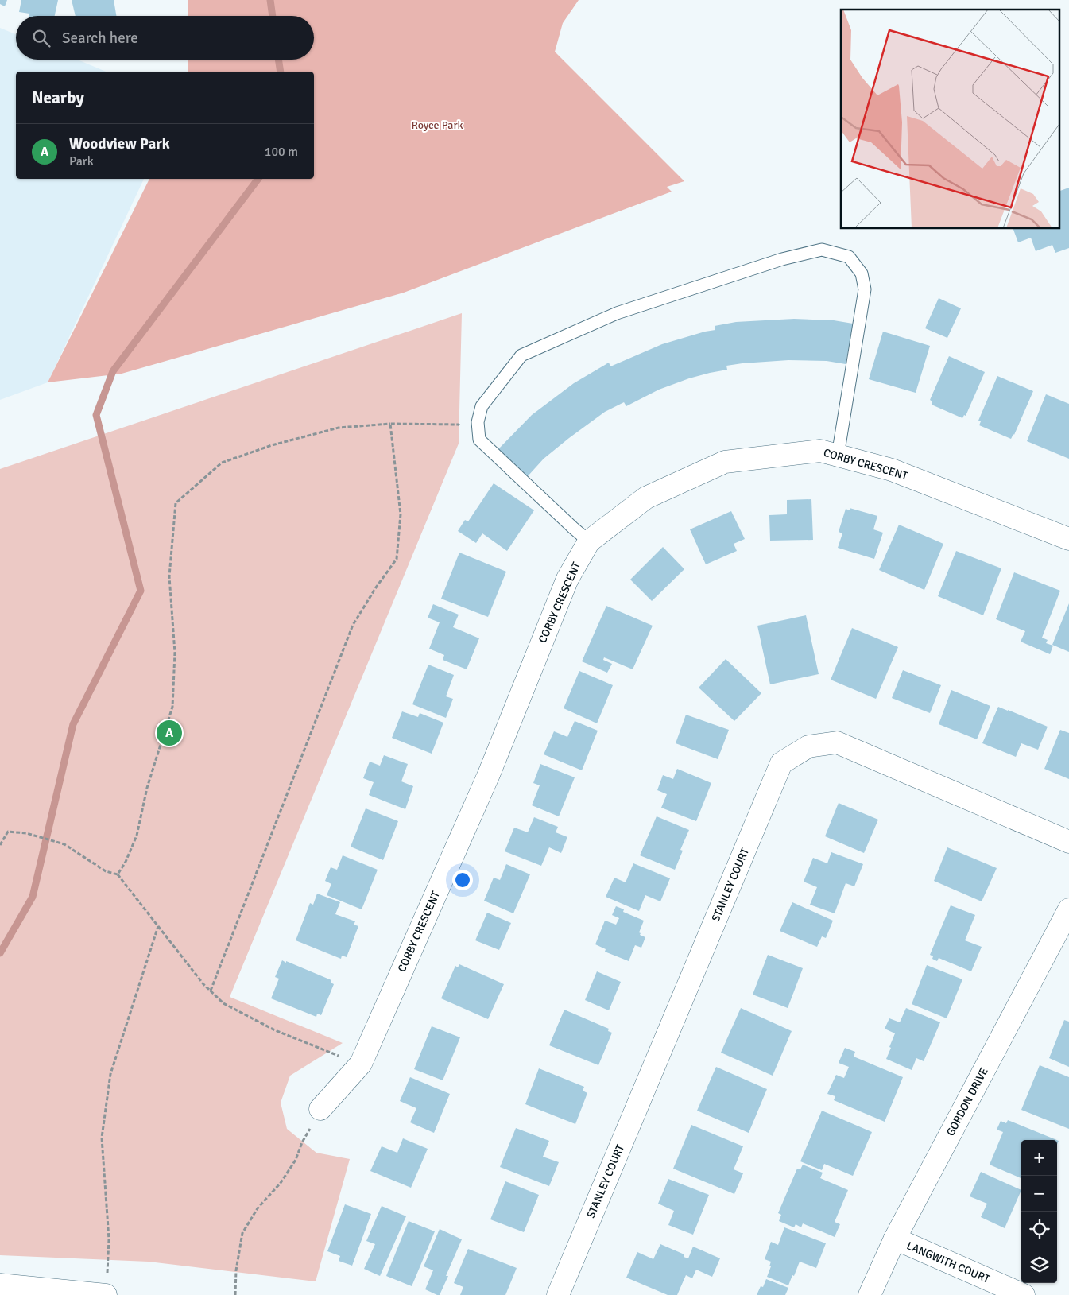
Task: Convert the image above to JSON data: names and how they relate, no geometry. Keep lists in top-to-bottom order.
{
  "streets": {
    "street": [
      "CORBY CRESCENT",
      "STANLEY COURT",
      "GORDON DRIVE",
      "LANGWITH COURT"
    ]
  },
  "crossings": [
    ["GORDON DRIVE", "LANGWITH COURT"]
  ],
  "parks": ["Royce Park"],
  "page": {
    "search": "Search here",
    "heading": "Nearby",
    "list": [
      {
        "mark": "A",
        "name": "Woodview Park",
        "note": "Park",
        "value": "100 m"
      }
    ],
    "pins": "A",
    "map_buttons": ["+", "−"]
  }
}
